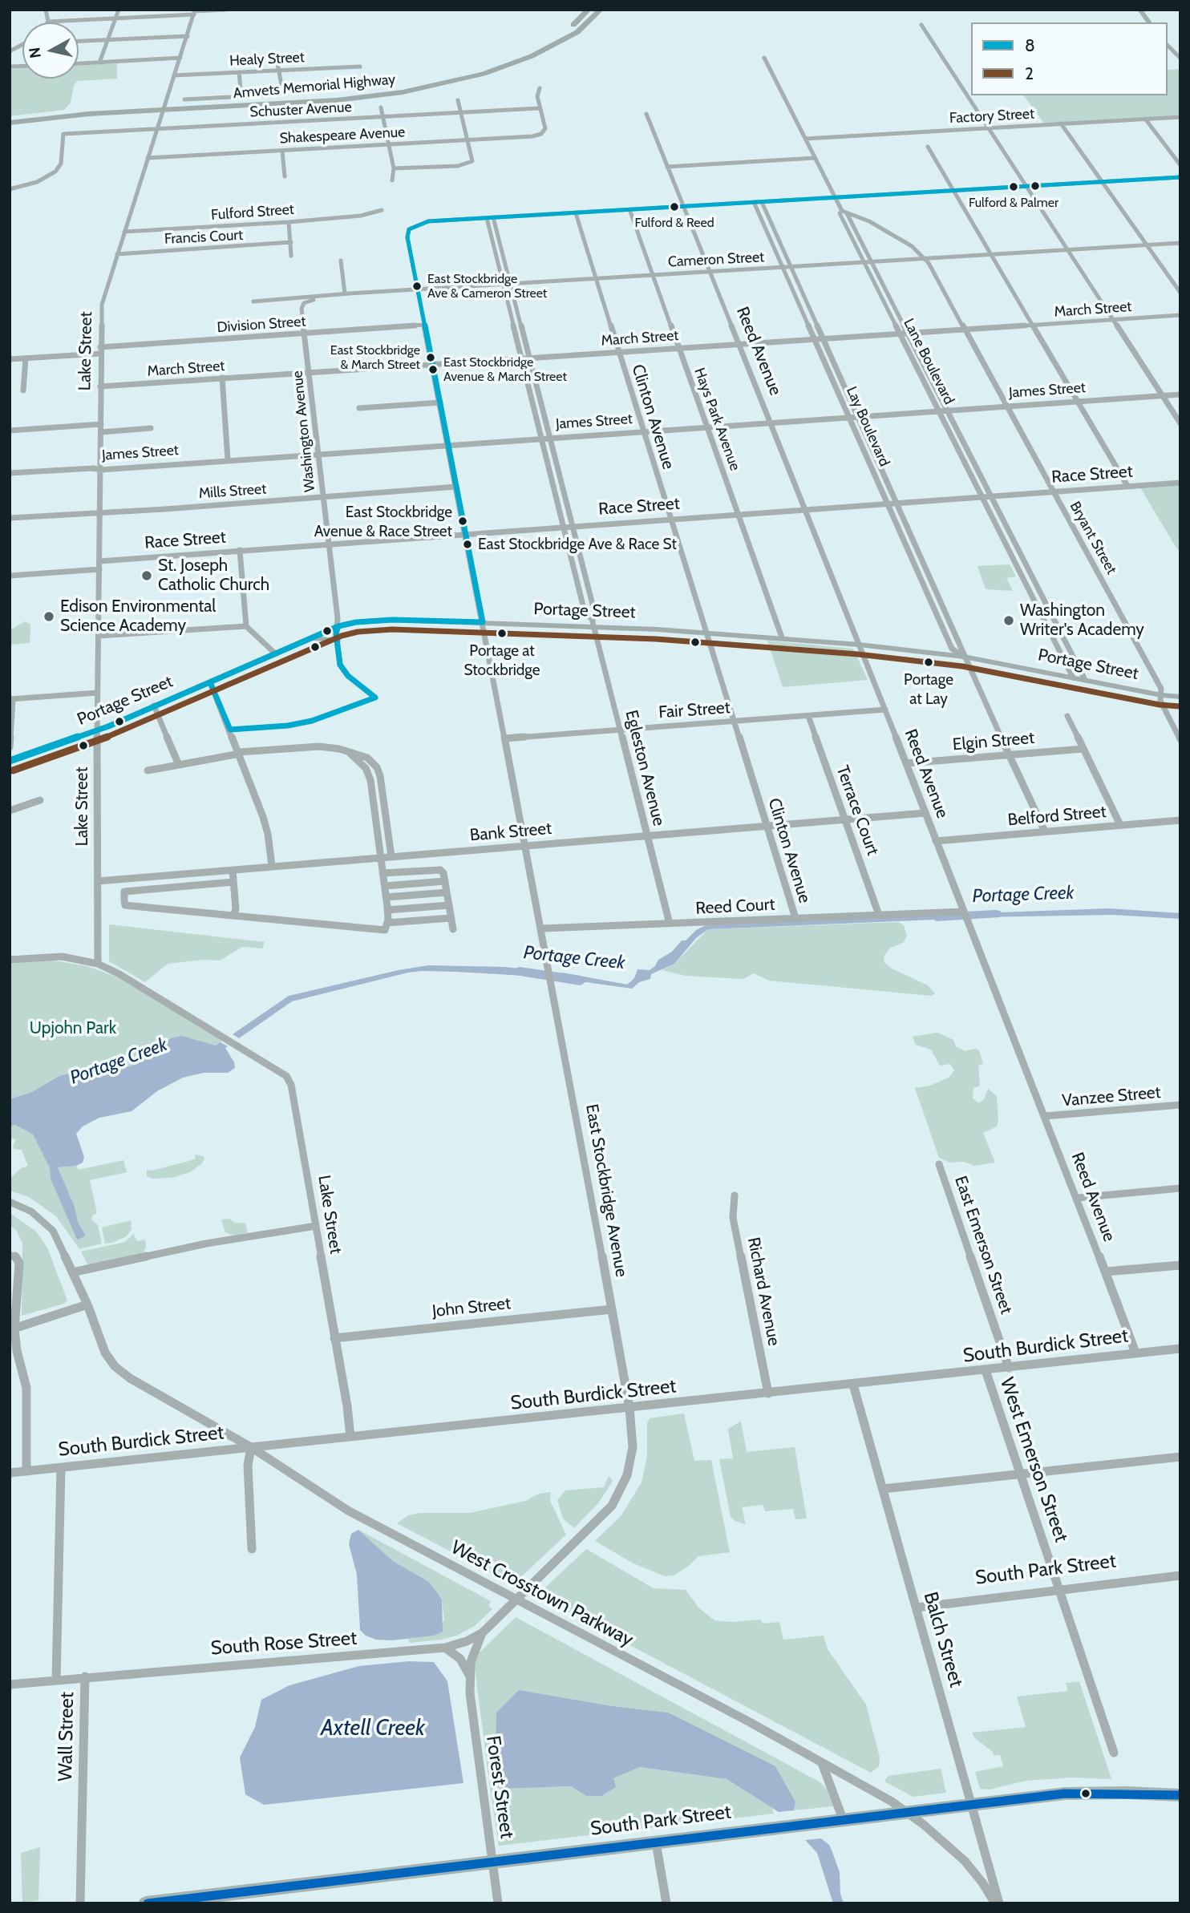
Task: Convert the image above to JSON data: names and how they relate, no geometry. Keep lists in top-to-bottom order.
{
  "streets": {
    "highway": ["Amvets Memorial Highway"],
    "main road": ["Portage Street", "South Park Street"],
    "street": [
      "Healy Street",
      "Schuster Avenue",
      "Factory Street",
      "Shakespeare Avenue",
      "Fulford Street",
      "Francis Court",
      "Cameron Street",
      "March Street",
      "Division Street",
      "Lake Street",
      "Reed Avenue",
      "Lane Boulevard",
      "James Street",
      "Clinton Avenue",
      "Hays Park Avenue",
      "Lay Boulevard",
      "Washington Avenue",
      "Race Street",
      "Mills Street",
      "Bryant Street",
      "Fair Street",
      "Elgin Street",
      "Egleston Avenue",
      "Terrace Court",
      "Belford Street",
      "Bank Street",
      "Reed Court",
      "Vanzee Street",
      "East Stockbridge Avenue",
      "East Emerson Street",
      "Richard Avenue",
      "John Street",
      "South Burdick Street",
      "West Emerson Street",
      "West Crosstown Parkway",
      "Balch Street",
      "South Rose Street",
      "Wall Street",
      "Forest Street"
    ]
  },
  "crossings": [
    ["Healy Street", "Lake Street"],
    ["Amvets Memorial Highway", "Lake Street"],
    ["Schuster Avenue", "Shakespeare Avenue"],
    ["Schuster Avenue", "Lake Street"],
    ["Factory Street", "Lane Boulevard"],
    ["Shakespeare Avenue", "Lake Street"],
    ["Fulford Street", "Lake Street"],
    ["Francis Court", "Lake Street"],
    ["Cameron Street", "Reed Avenue"],
    ["Cameron Street", "Lane Boulevard"],
    ["Cameron Street", "Clinton Avenue"],
    ["Cameron Street", "Hays Park Avenue"],
    ["Cameron Street", "Lay Boulevard"],
    ["Cameron Street", "Washington Avenue"],
    ["Cameron Street", "Bryant Street"],
    ["Cameron Street", "Egleston Avenue"],
    ["Cameron Street", "East Stockbridge Avenue"],
    ["March Street", "Lake Street"],
    ["March Street", "Reed Avenue"],
    ["March Street", "Lane Boulevard"],
    ["March Street", "Clinton Avenue"],
    ["March Street", "Hays Park Avenue"],
    ["March Street", "Lay Boulevard"],
    ["March Street", "Washington Avenue"],
    ["March Street", "Bryant Street"],
    ["March Street", "Egleston Avenue"],
    ["March Street", "East Stockbridge Avenue"],
    ["Division Street", "Lake Street"],
    ["Division Street", "Washington Avenue"],
    ["Division Street", "East Stockbridge Avenue"],
    ["Lake Street", "James Street"],
    ["Lake Street", "Race Street"],
    ["Lake Street", "Mills Street"],
    ["Lake Street", "Portage Street"],
    ["Lake Street", "Bank Street"],
    ["Lake Street", "John Street"],
    ["Lake Street", "South Burdick Street"],
    ["Reed Avenue", "James Street"],
    ["Reed Avenue", "Race Street"],
    ["Reed Avenue", "Portage Street"],
    ["Reed Avenue", "Fair Street"],
    ["Reed Avenue", "Elgin Street"],
    ["Reed Avenue", "Belford Street"],
    ["Reed Avenue", "Bank Street"],
    ["Reed Avenue", "Reed Court"],
    ["Reed Avenue", "Vanzee Street"],
    ["Reed Avenue", "South Burdick Street"],
    ["Lane Boulevard", "James Street"],
    ["Lane Boulevard", "Race Street"],
    ["Lane Boulevard", "Bryant Street"],
    ["Lane Boulevard", "Portage Street"],
    ["James Street", "Clinton Avenue"],
    ["James Street", "Hays Park Avenue"],
    ["James Street", "Lay Boulevard"],
    ["James Street", "Washington Avenue"],
    ["James Street", "Bryant Street"],
    ["James Street", "Egleston Avenue"],
    ["James Street", "East Stockbridge Avenue"],
    ["Clinton Avenue", "Race Street"],
    ["Clinton Avenue", "Portage Street"],
    ["Clinton Avenue", "Fair Street"],
    ["Clinton Avenue", "Bank Street"],
    ["Clinton Avenue", "Reed Court"],
    ["Hays Park Avenue", "Race Street"],
    ["Hays Park Avenue", "Portage Street"],
    ["Lay Boulevard", "Race Street"],
    ["Lay Boulevard", "Portage Street"],
    ["Lay Boulevard", "Elgin Street"],
    ["Lay Boulevard", "Belford Street"],
    ["Washington Avenue", "Race Street"],
    ["Washington Avenue", "Mills Street"],
    ["Washington Avenue", "Portage Street"],
    ["Race Street", "Bryant Street"],
    ["Race Street", "Egleston Avenue"],
    ["Race Street", "East Stockbridge Avenue"],
    ["Mills Street", "East Stockbridge Avenue"],
    ["Bryant Street", "Portage Street"],
    ["Portage Street", "Egleston Avenue"],
    ["Portage Street", "East Stockbridge Avenue"],
    ["Fair Street", "Egleston Avenue"],
    ["Fair Street", "Terrace Court"],
    ["Fair Street", "East Stockbridge Avenue"],
    ["Egleston Avenue", "Bank Street"],
    ["Egleston Avenue", "Reed Court"],
    ["Egleston Avenue", "East Stockbridge Avenue"],
    ["Terrace Court", "Bank Street"],
    ["Terrace Court", "Reed Court"],
    ["Bank Street", "East Stockbridge Avenue"],
    ["Reed Court", "East Stockbridge Avenue"],
    ["East Stockbridge Avenue", "John Street"],
    ["East Stockbridge Avenue", "South Burdick Street"],
    ["East Stockbridge Avenue", "West Crosstown Parkway"],
    ["East Stockbridge Avenue", "South Rose Street"],
    ["East Stockbridge Avenue", "Forest Street"],
    ["East Emerson Street", "South Burdick Street"],
    ["Richard Avenue", "South Burdick Street"],
    ["South Burdick Street", "West Emerson Street"],
    ["South Burdick Street", "West Crosstown Parkway"],
    ["South Burdick Street", "Balch Street"],
    ["South Burdick Street", "Wall Street"],
    ["West Emerson Street", "South Park Street"],
    ["South Park Street", "West Crosstown Parkway"],
    ["South Park Street", "Balch Street"],
    ["South Park Street", "Forest Street"],
    ["West Crosstown Parkway", "Balch Street"],
    ["South Rose Street", "Wall Street"],
    ["South Rose Street", "Forest Street"]
  ],
  "water": ["Portage Creek", "Axtell Creek"],
  "parks": ["Upjohn Park"],
  "places": [
    "Fulford & Palmer",
    "Fulford & Reed",
    "East Stockbridge Ave & Cameron Street",
    "East Stockbridge & March Street",
    "East Stockbridge Avenue & March Street",
    "East Stockbridge Avenue & Race Street",
    "East Stockbridge Ave & Race St",
    "St. Joseph Catholic Church",
    "Edison Environmental Science Academy",
    "Washington Writer's Academy",
    "Portage at Stockbridge",
    "Portage at Lay"
  ],
  "lines": ["transit line 8", "transit line 2"],
  "legend": ["8", "2"],
  "north": "left"
}
